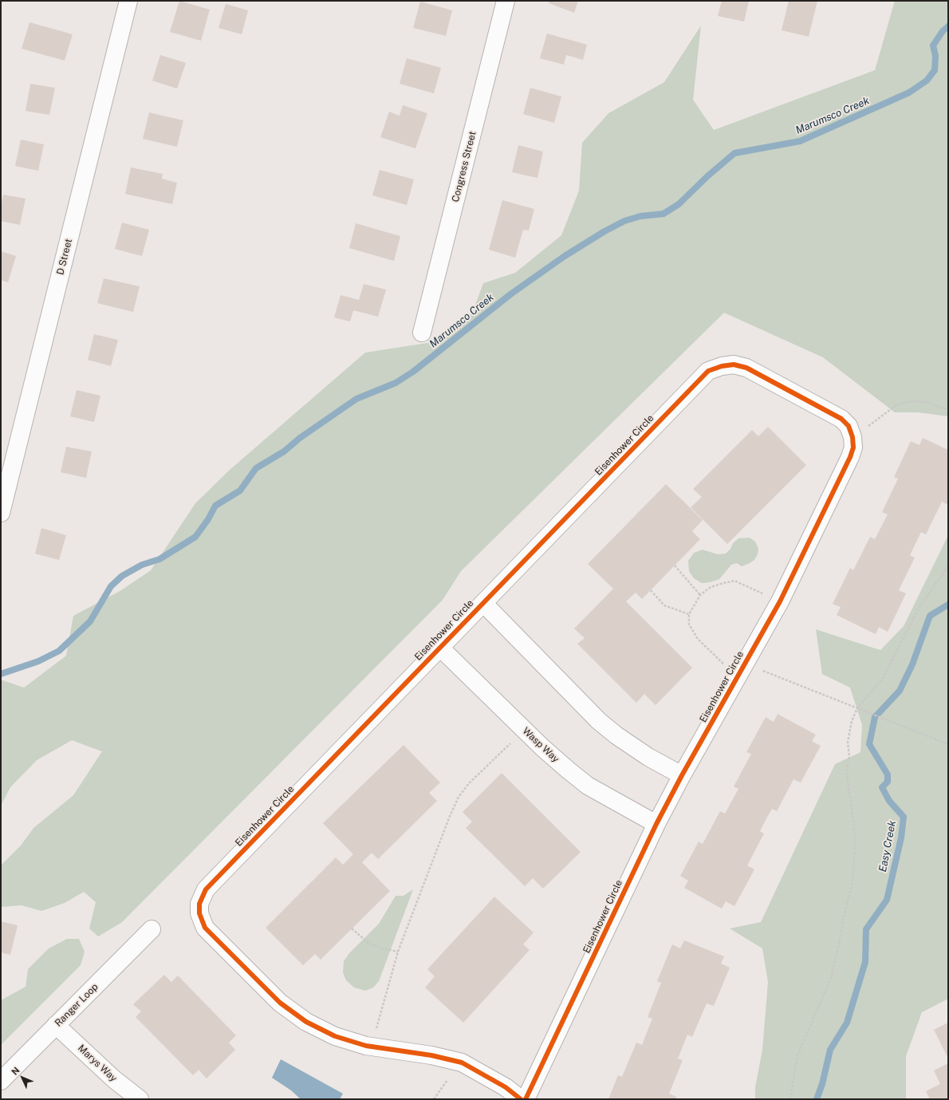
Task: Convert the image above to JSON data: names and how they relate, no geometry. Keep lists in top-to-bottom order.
{
  "streets": {
    "street": [
      "Congress Street",
      "D Street",
      "Eisenhower Circle",
      "Wasp Way",
      "Ranger Loop",
      "Marys Way"
    ]
  },
  "crossings": [
    ["Eisenhower Circle", "Wasp Way"],
    ["Ranger Loop", "Marys Way"]
  ],
  "water": ["Marumsco Creek", "Easy Creek"],
  "north": "top left"
}
